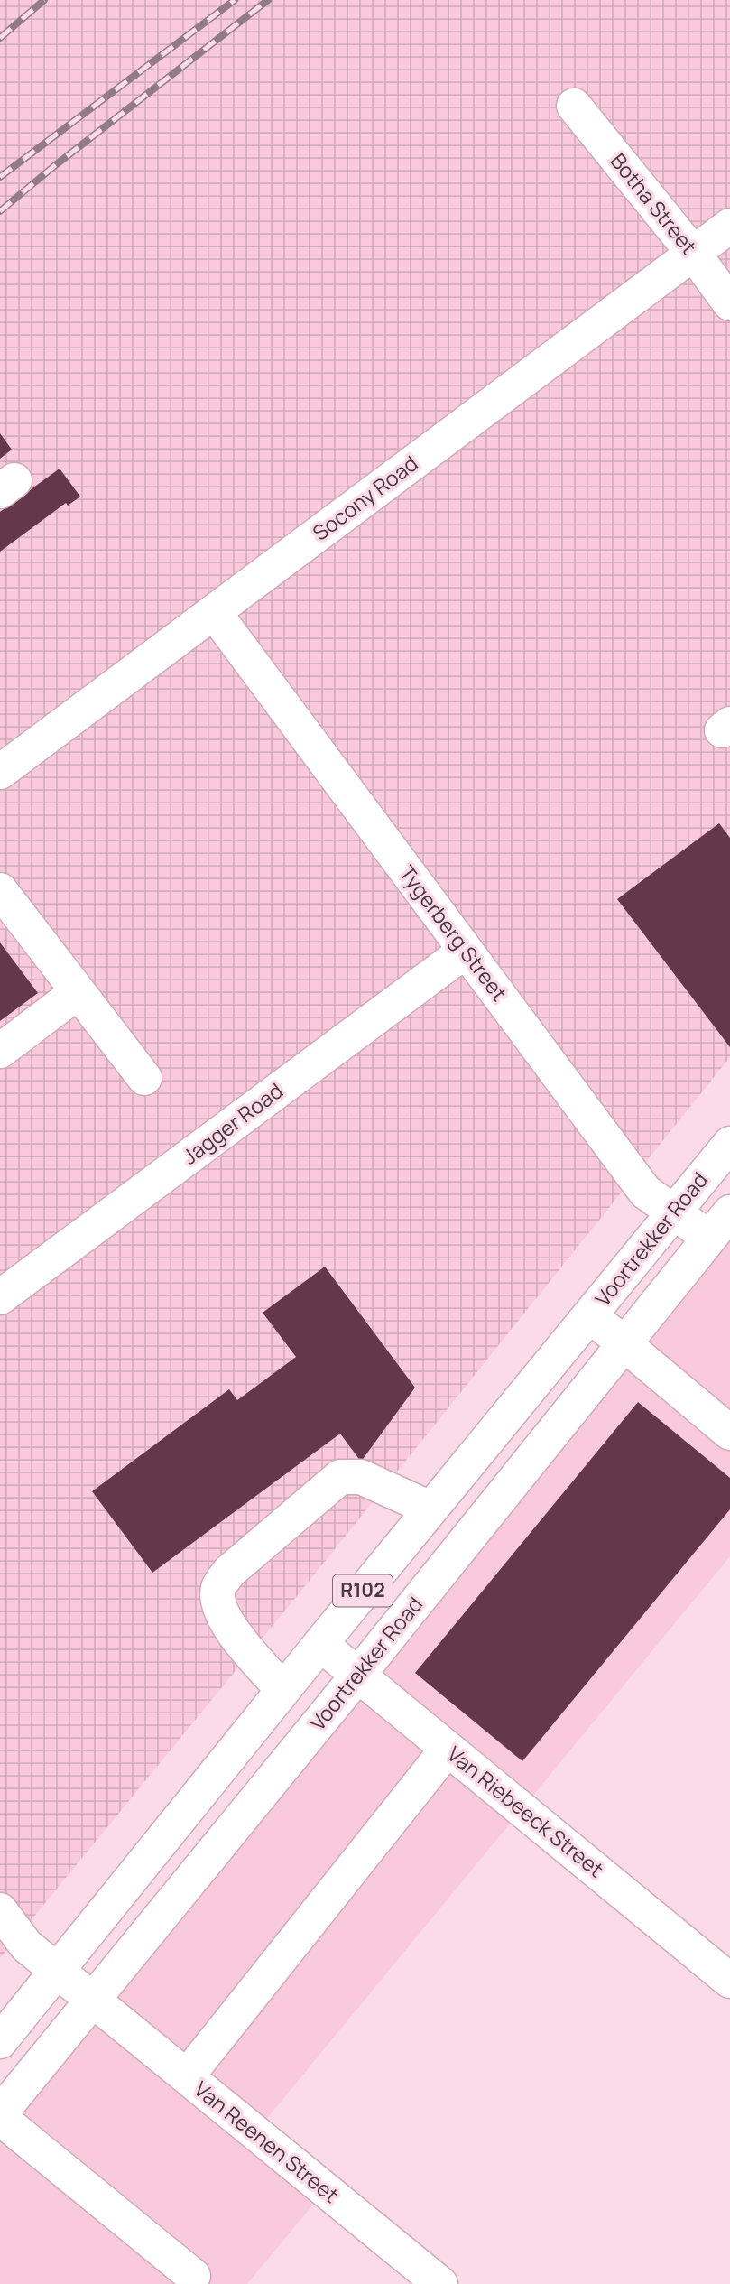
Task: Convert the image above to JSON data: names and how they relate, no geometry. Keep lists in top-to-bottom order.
{
  "streets": {
    "street": [
      "Botha Street",
      "Socony Road",
      "Tygerberg Street",
      "Jagger Road",
      "Voortrekker Road",
      "R102",
      "Van Riebeeck Street",
      "Van Reenen Street"
    ]
  },
  "crossings": [
    ["Botha Street", "Socony Road"],
    ["Socony Road", "Tygerberg Street"],
    ["Tygerberg Street", "Jagger Road"],
    ["Tygerberg Street", "Voortrekker Road"],
    ["Voortrekker Road", "Van Riebeeck Street"],
    ["Voortrekker Road", "Van Reenen Street"]
  ]
}
